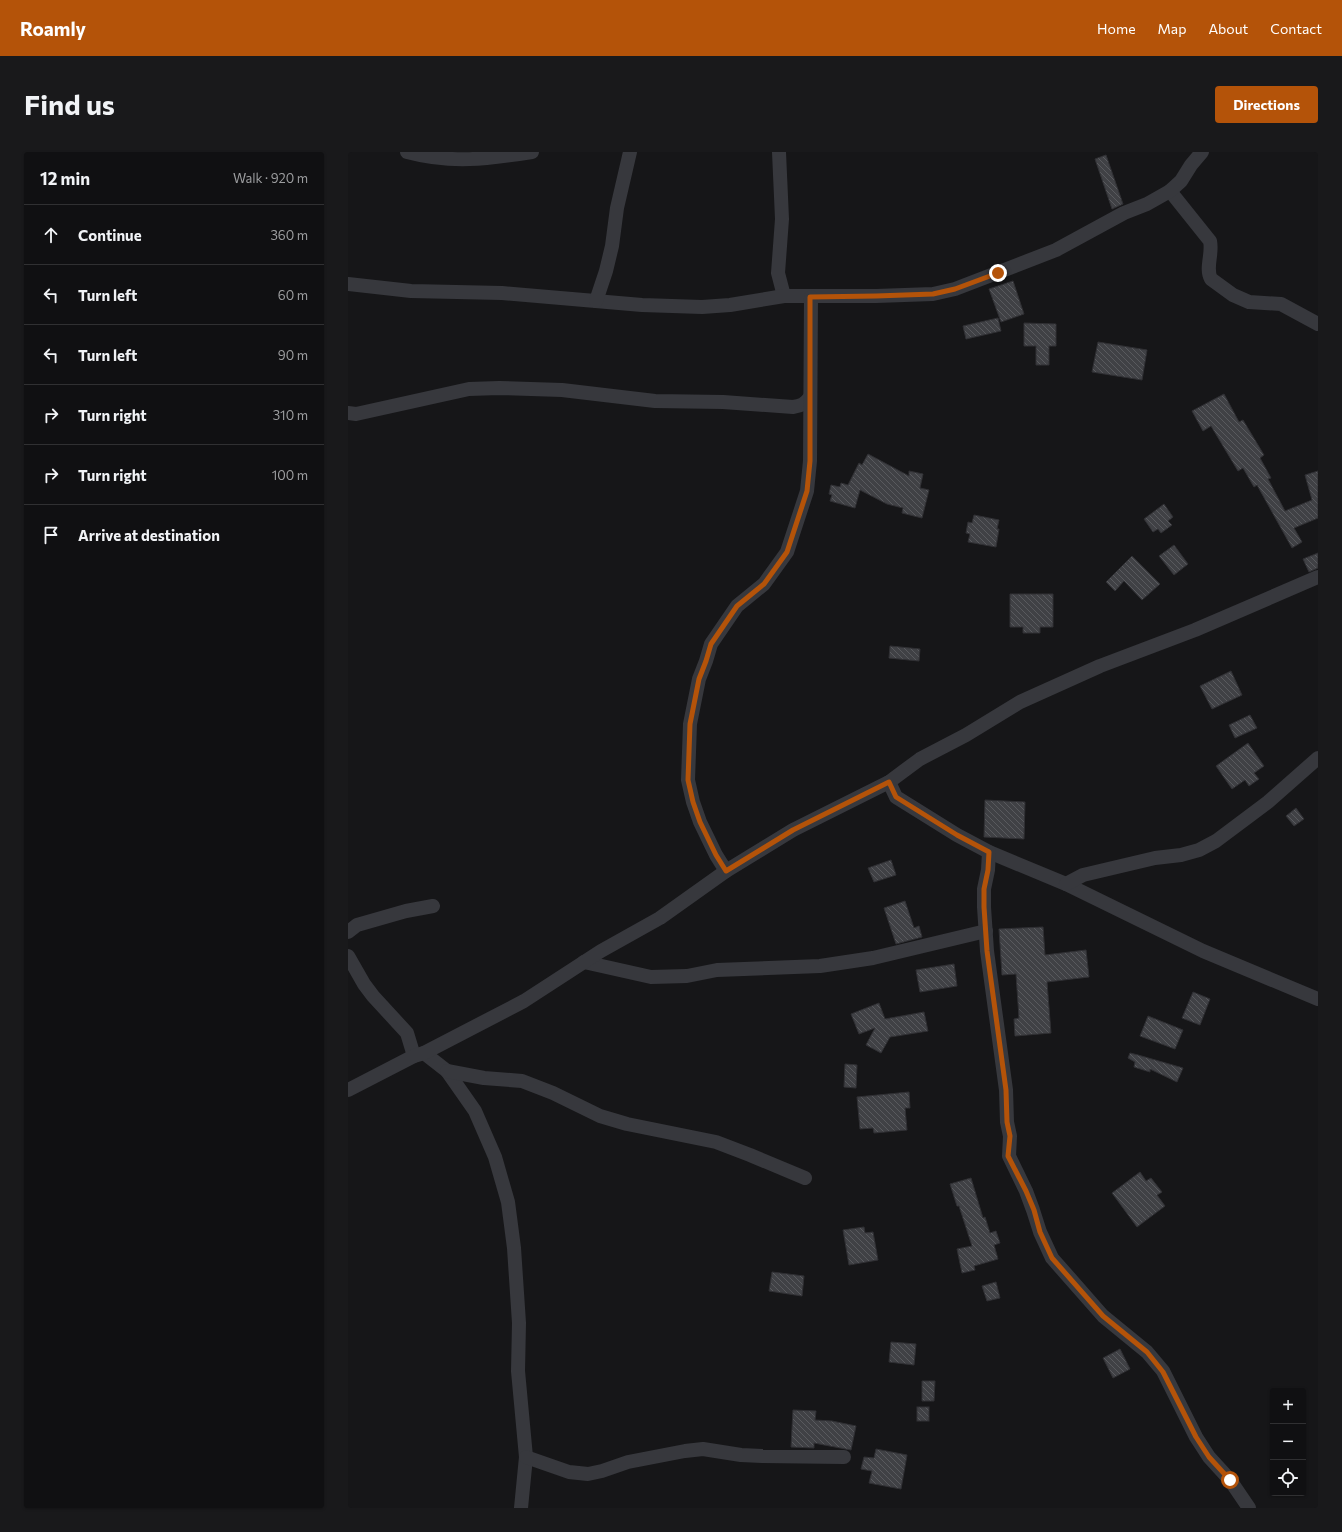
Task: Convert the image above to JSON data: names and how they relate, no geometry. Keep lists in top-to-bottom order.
{
  "page": {
    "header": "Roamly",
    "nav": [
      "Home",
      "Map",
      "About",
      "Contact"
    ],
    "buttons": "Directions",
    "title": "Find us",
    "heading": ["12 min", "Walk · 920 m"],
    "list": [
      ["Continue", "360 m"],
      ["Turn left", "60 m"],
      ["Turn left", "90 m"],
      ["Turn right", "310 m"],
      ["Turn right", "100 m"],
      "Arrive at destination"
    ],
    "map_buttons": ["+", "−"]
  }
}
